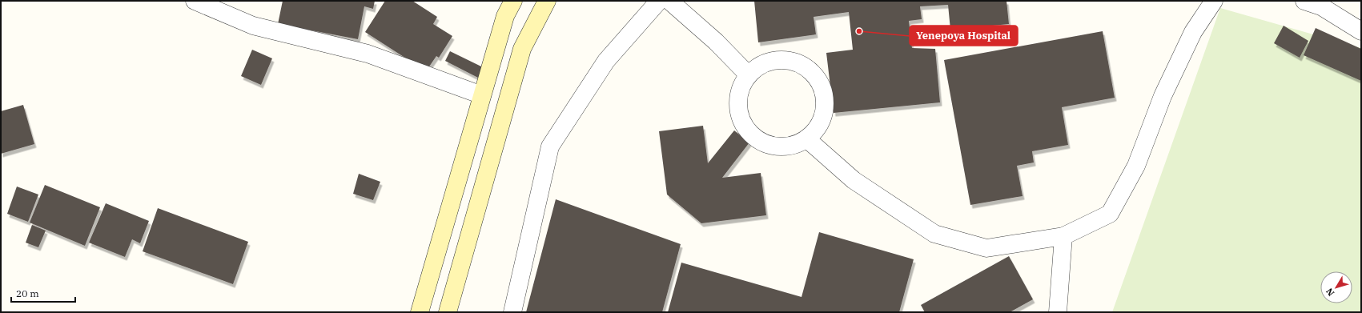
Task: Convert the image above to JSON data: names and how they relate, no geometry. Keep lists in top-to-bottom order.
{
  "places": ["Yenepoya Hospital"],
  "scale_bar": "20 m",
  "north": "bottom left"
}
